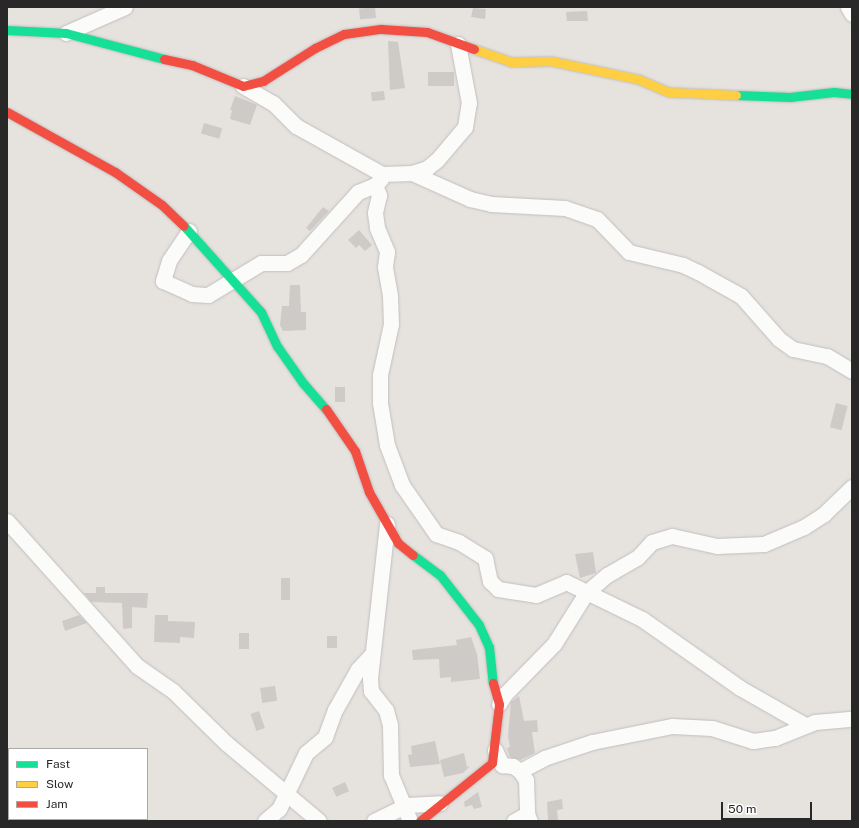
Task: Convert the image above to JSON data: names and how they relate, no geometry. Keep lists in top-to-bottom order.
{
  "legend": ["Fast", "Slow", "Jam"],
  "scale_bar": "50 m"
}
